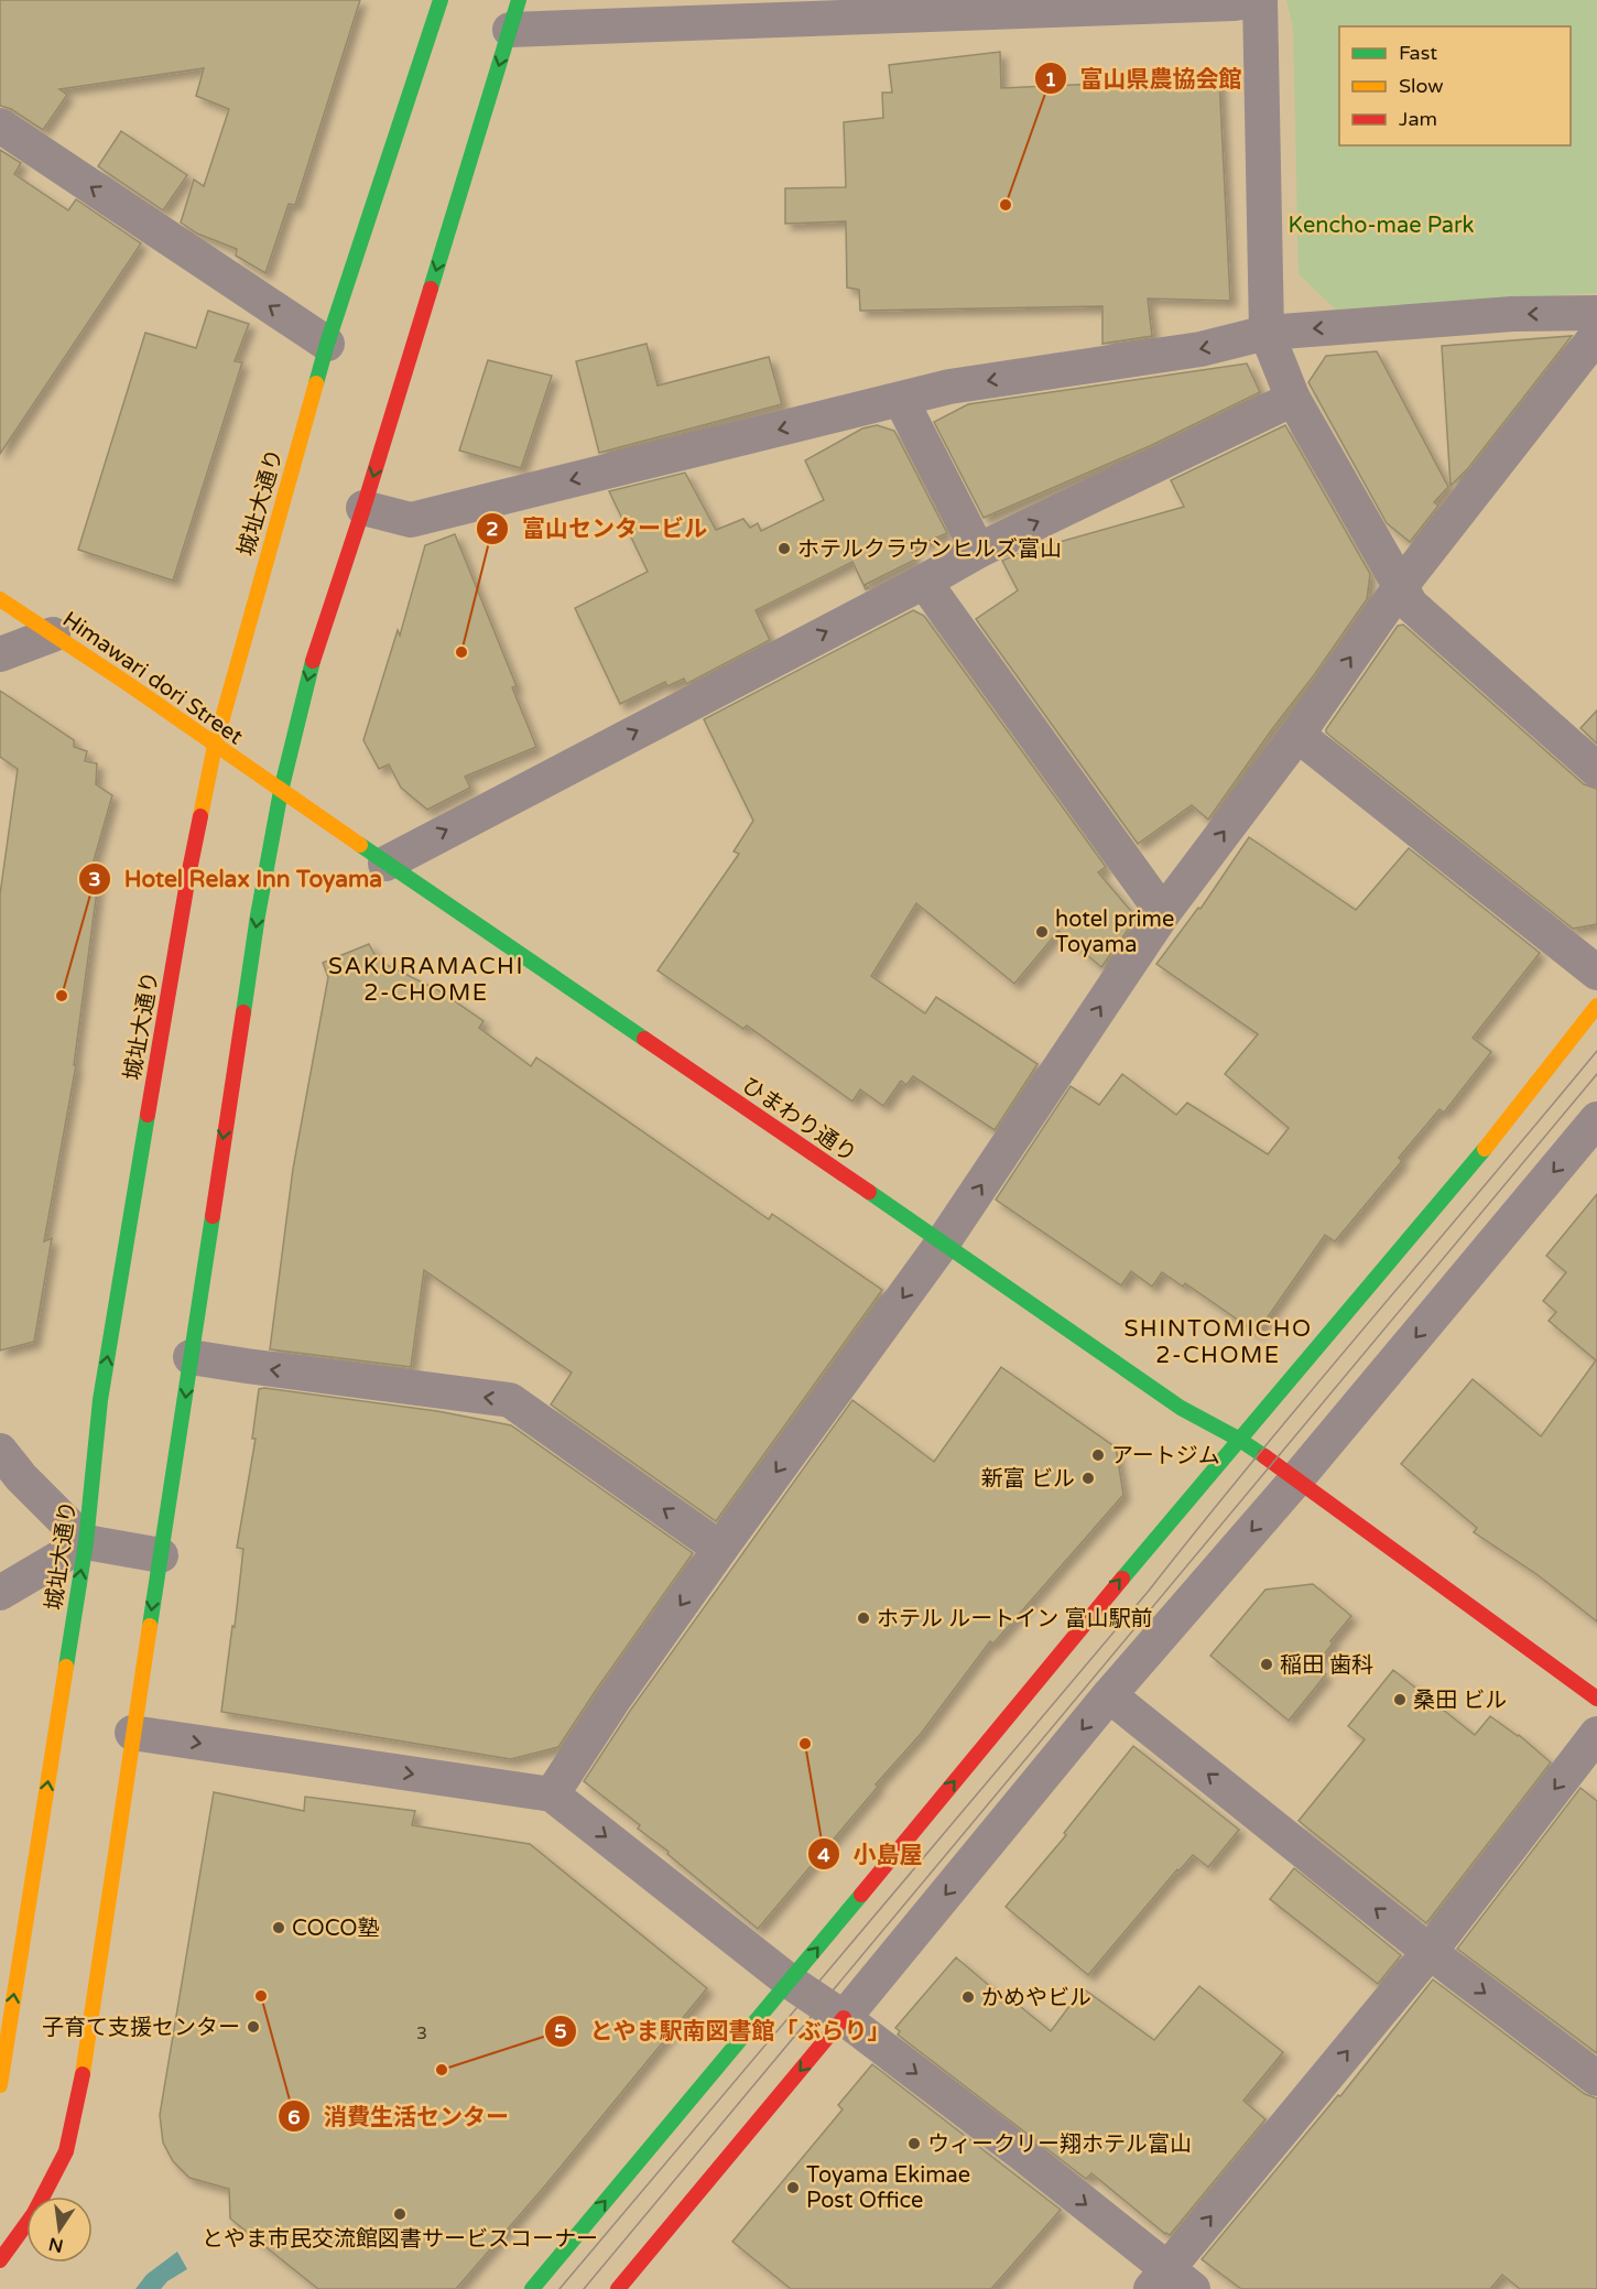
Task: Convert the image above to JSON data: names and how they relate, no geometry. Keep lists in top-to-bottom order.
{
  "streets": {
    "street": ["城址大通り", "Himawari dori Street", "ひまわり通り"]
  },
  "crossings": [
    ["城址大通り", "Himawari dori Street"],
    ["Himawari dori Street", "ひまわり通り"]
  ],
  "districts": ["SAKURAMACHI 2-CHOME", "SHINTOMICHO 2-CHOME"],
  "parks": ["Kencho-mae Park"],
  "places": [
    "富山県農協会館",
    "ホテルクラウンヒルズ富山",
    "富山センタービル",
    "hotel prime Toyama",
    "Hotel Relax Inn Toyama",
    "アートジム",
    "新富 ビル",
    "ホテル ルートイン 富山駅前",
    "稲田 歯科",
    "桑田 ビル",
    "小島屋",
    "COCO塾",
    "消費生活センター",
    "かめやビル",
    "子育て支援センター",
    "とやま駅南図書館「ぶらり」",
    "ウィークリー翔ホテル富山",
    "Toyama Ekimae Post Office",
    "とやま市民交流館図書サービスコーナー"
  ],
  "house_numbers": ["3"],
  "legend": ["Fast", "Slow", "Jam"],
  "north": "bottom"
}
